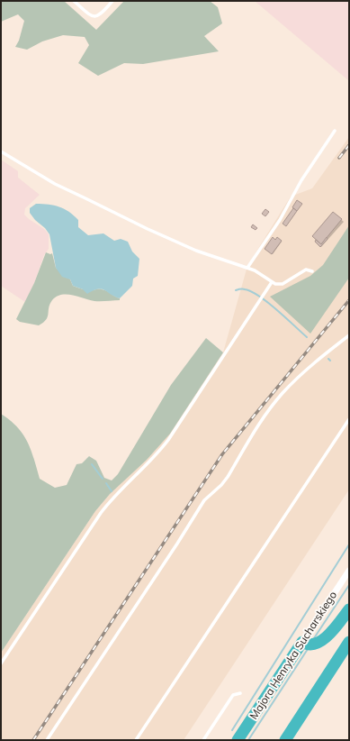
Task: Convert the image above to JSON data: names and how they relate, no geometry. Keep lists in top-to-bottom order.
{
  "streets": {
    "highway": ["Majora Henryka Sucharskiego"]
  }
}
